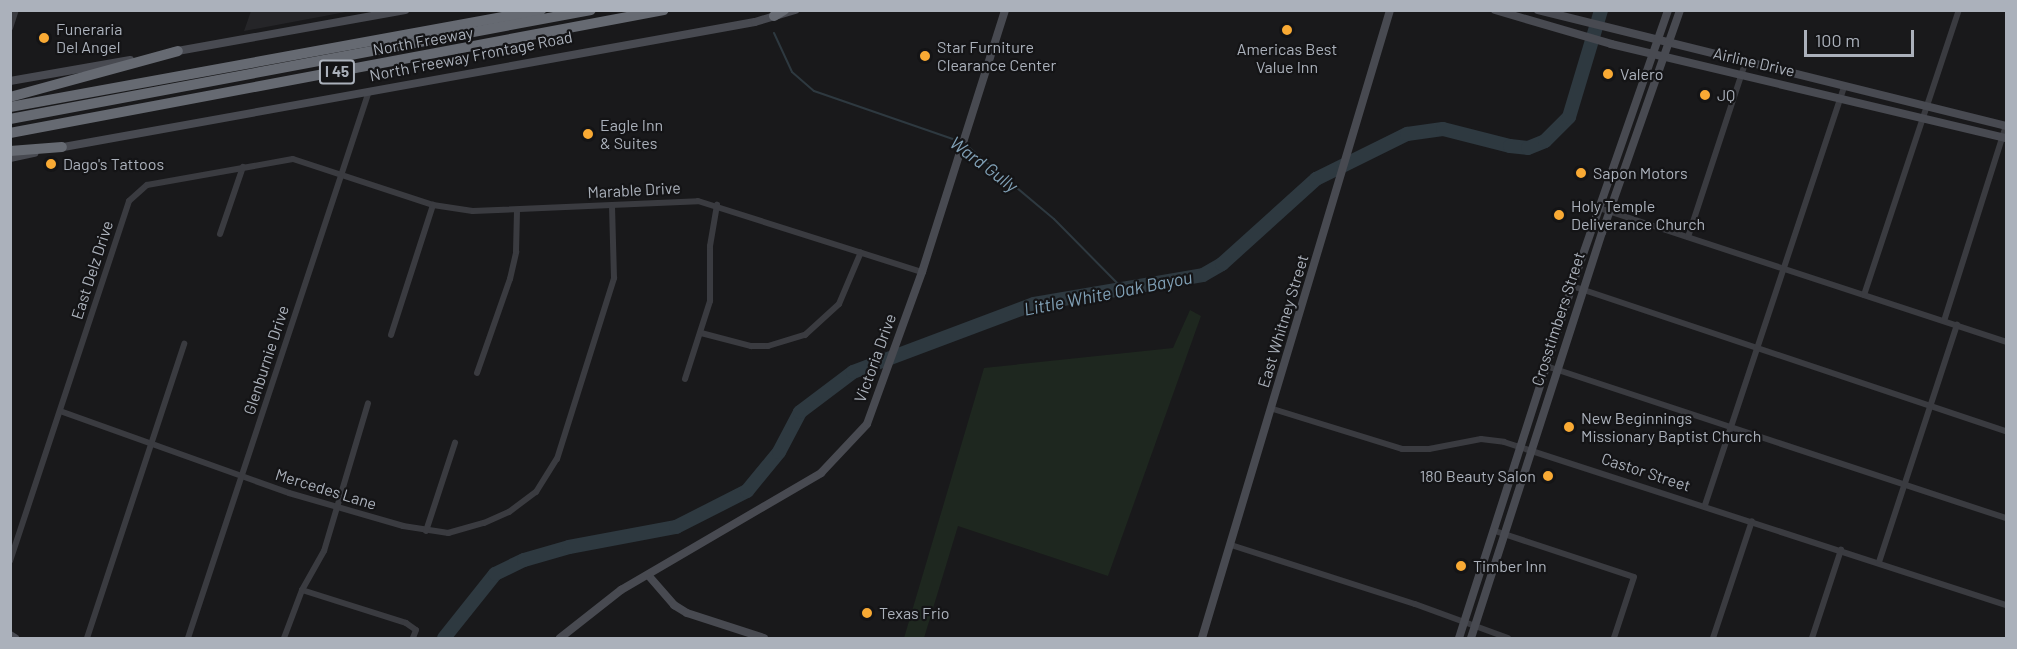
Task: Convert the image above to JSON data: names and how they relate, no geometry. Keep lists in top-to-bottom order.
{
  "streets": {
    "highway": ["North Freeway", "I 45"],
    "main road": [
      "North Freeway Frontage Road",
      "Airline Drive",
      "Crosstimbers Street",
      "East Whitney Street",
      "Victoria Drive"
    ],
    "street": [
      "Marable Drive",
      "East Delz Drive",
      "Glenburnie Drive",
      "Castor Street",
      "Mercedes Lane"
    ]
  },
  "crossings": [
    ["North Freeway Frontage Road", "Glenburnie Drive"],
    ["Airline Drive", "Crosstimbers Street"],
    ["Marable Drive", "East Delz Drive"],
    ["Marable Drive", "Victoria Drive"],
    ["Marable Drive", "Glenburnie Drive"],
    ["Marable Drive", "Mercedes Lane"],
    ["East Delz Drive", "Glenburnie Drive"],
    ["East Delz Drive", "Mercedes Lane"],
    ["Crosstimbers Street", "Castor Street"],
    ["East Whitney Street", "Castor Street"],
    ["Glenburnie Drive", "Mercedes Lane"]
  ],
  "water": ["Ward Gully", "Little White Oak Bayou"],
  "places": [
    "Americas Best Value Inn",
    "Funeraria Del Angel",
    "Star Furniture Clearance Center",
    "Valero",
    "JQ",
    "Eagle Inn & Suites",
    "Dago's Tattoos",
    "Sapon Motors",
    "Holy Temple Deliverance Church",
    "New Beginnings Missionary Baptist Church",
    "180 Beauty Salon",
    "Timber Inn",
    "Texas Frio"
  ],
  "scale_bar": "100 m"
}
